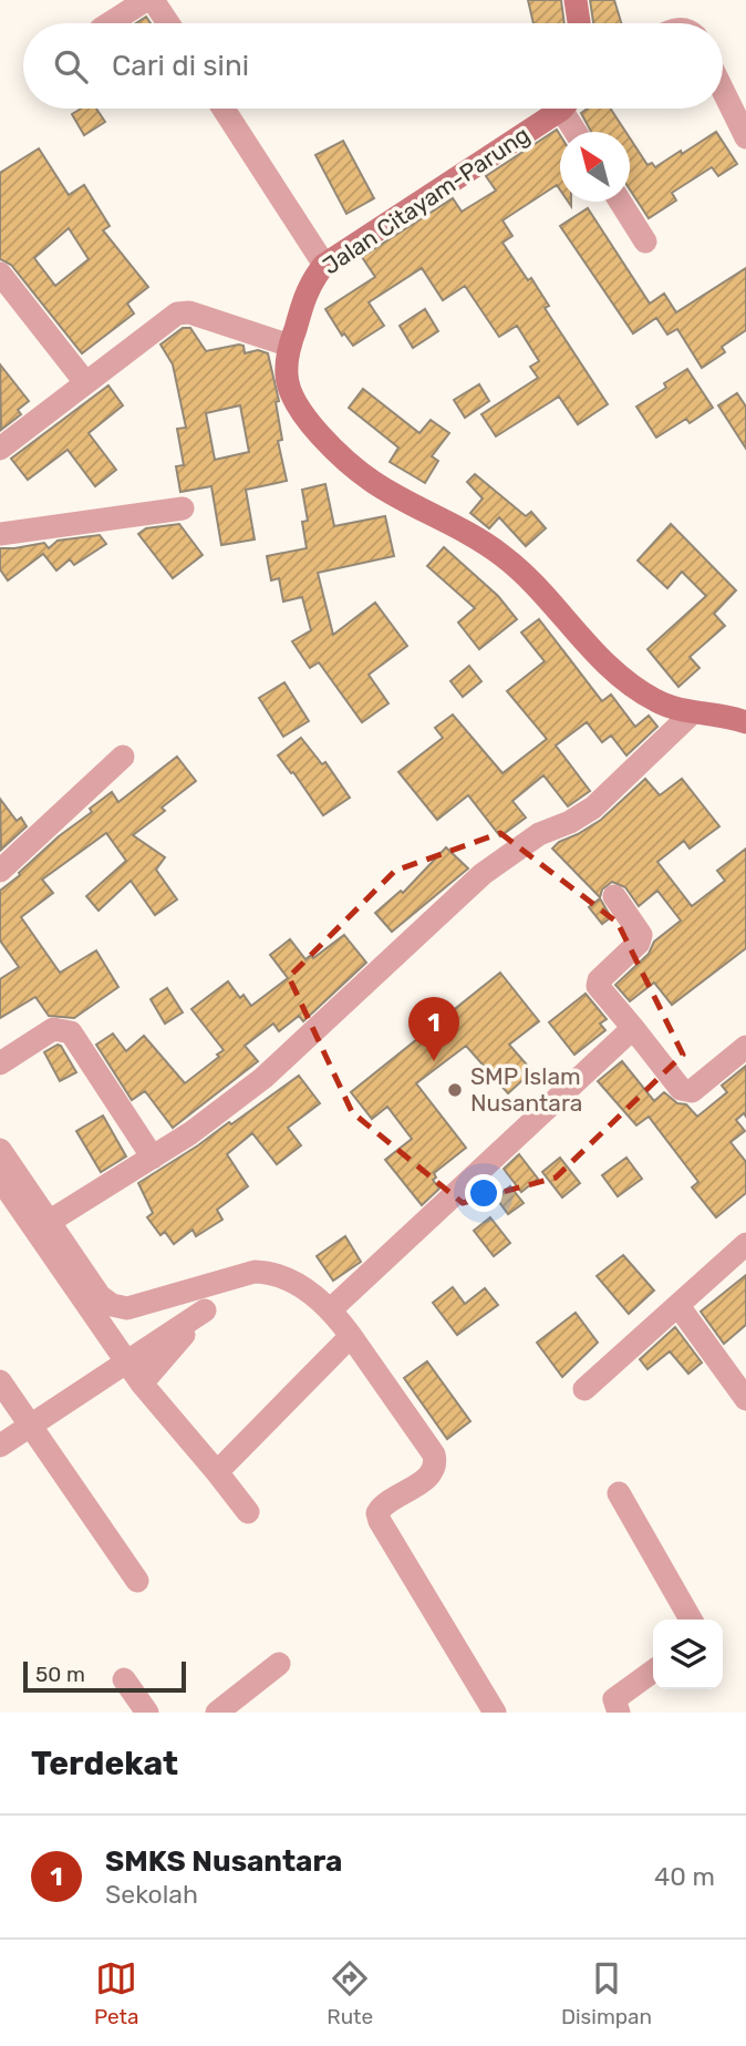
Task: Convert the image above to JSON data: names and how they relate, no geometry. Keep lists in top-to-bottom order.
{
  "streets": {
    "street": ["Jalan Citayam-Parung"]
  },
  "places": ["SMP Islam Nusantara"],
  "scale_bar": "50 m",
  "north": "top left",
  "page": {
    "search": "Cari di sini",
    "pins": "1",
    "scale": "50 m",
    "heading": "Terdekat",
    "list": [
      {
        "mark": "1",
        "name": "SMKS Nusantara",
        "note": "Sekolah",
        "value": "40 m"
      }
    ],
    "nav": ["Peta", "Rute", "Disimpan"]
  }
}
